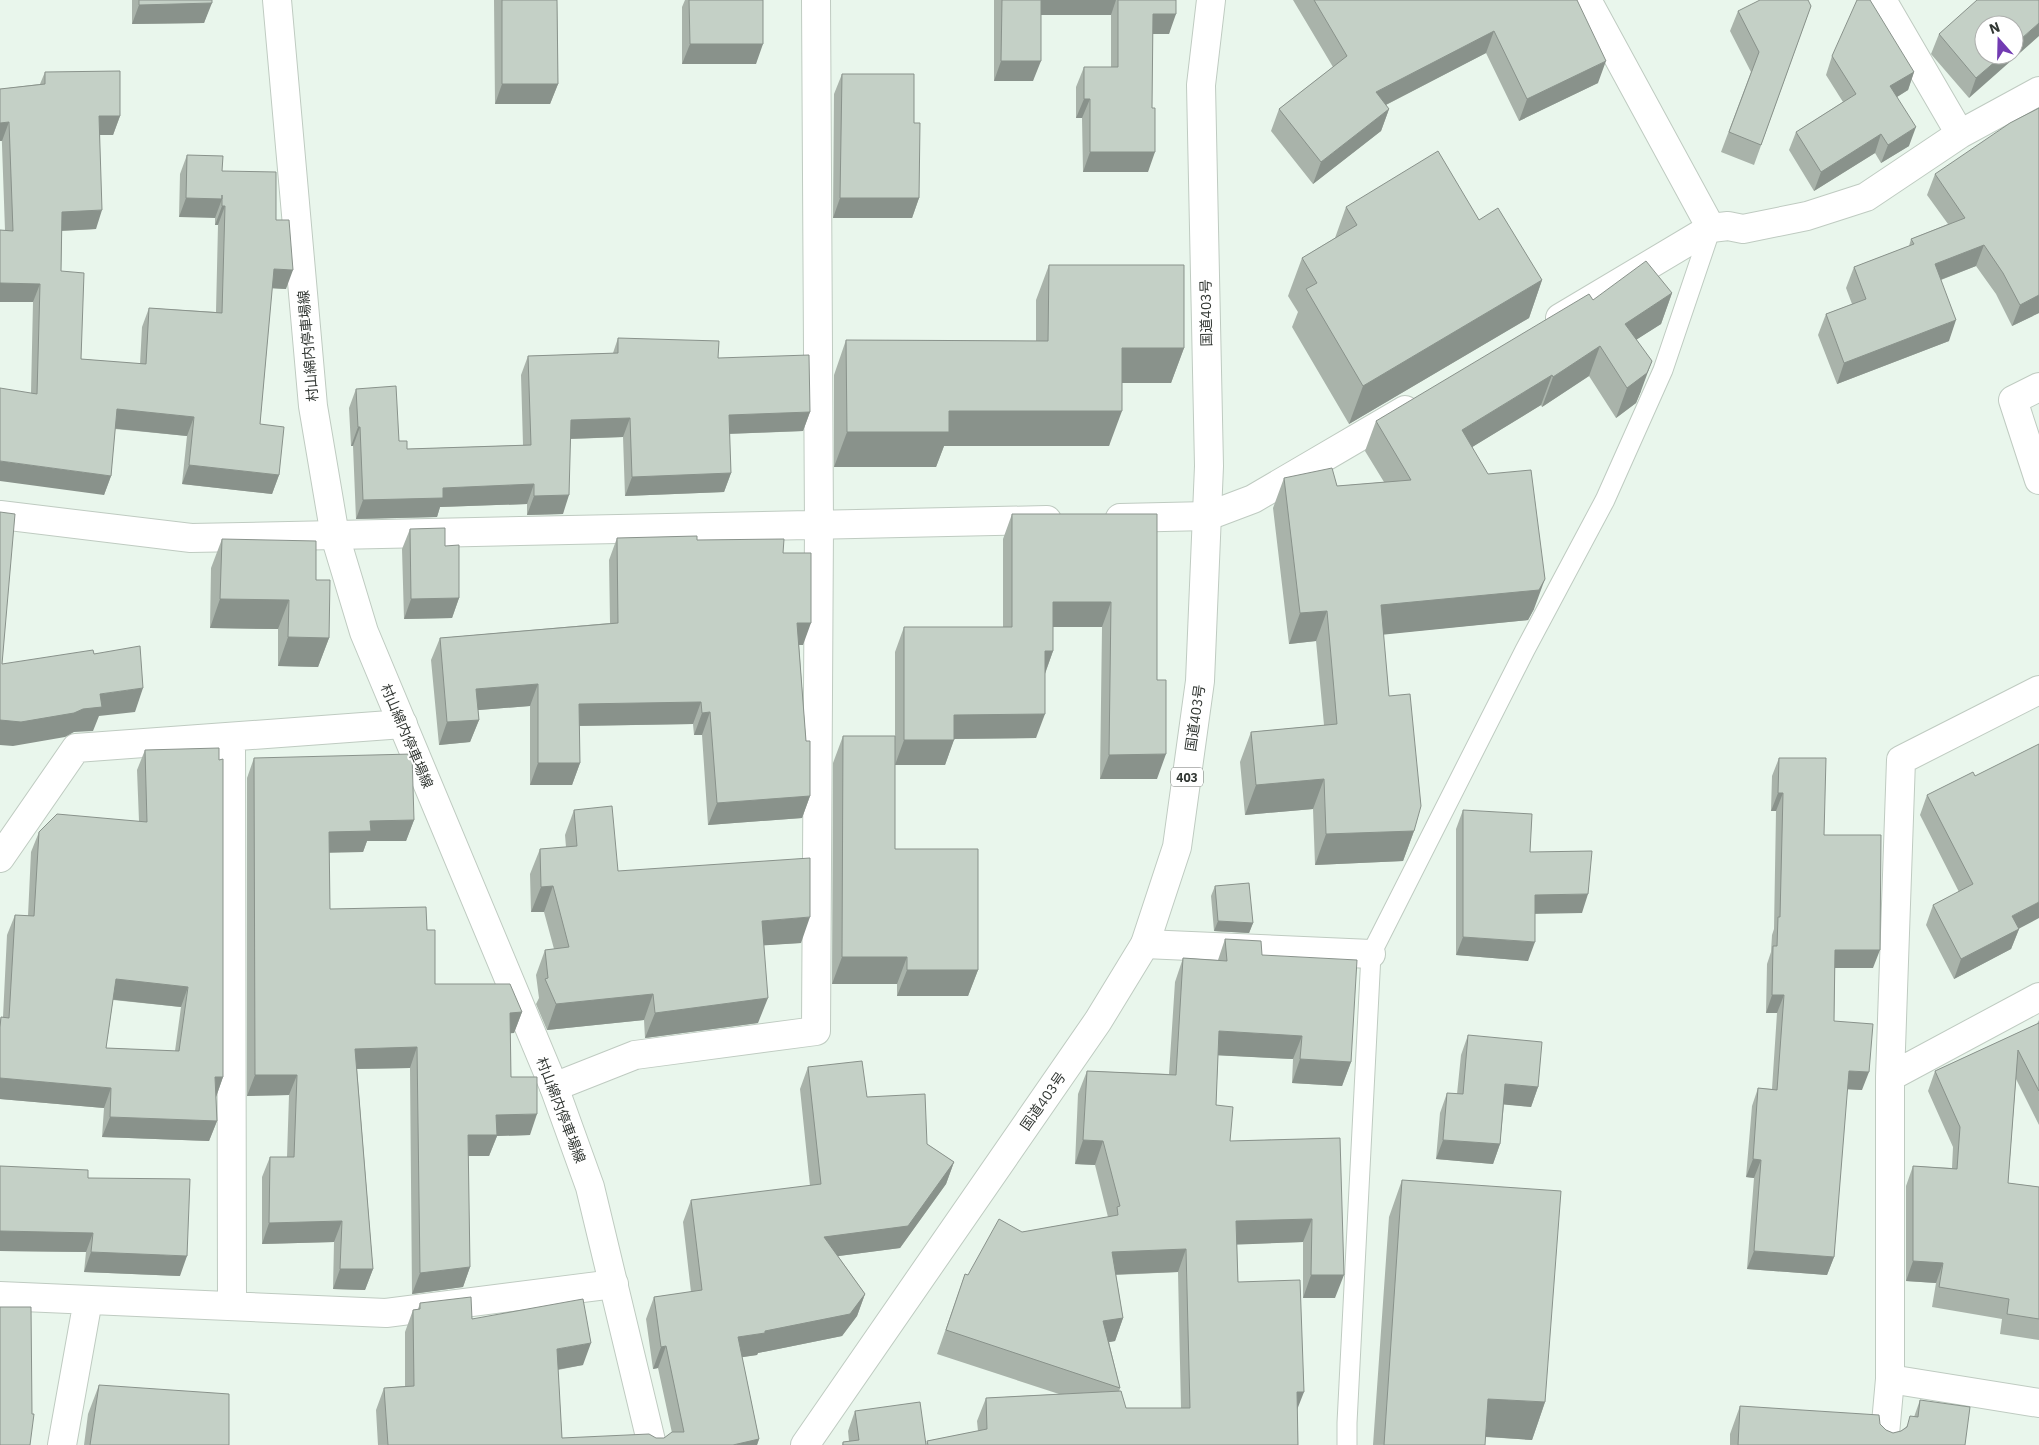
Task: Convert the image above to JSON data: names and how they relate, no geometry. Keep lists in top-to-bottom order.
{
  "streets": {
    "main road": ["国道403号", "村山綿内停車場線", "403"]
  },
  "north": "top"
}
